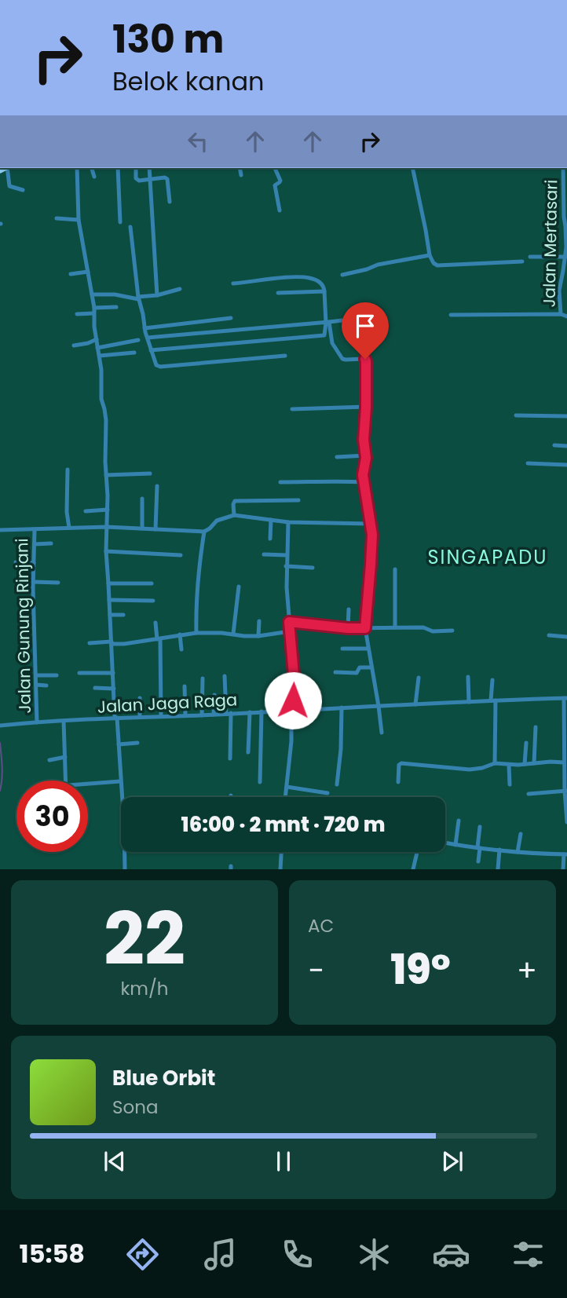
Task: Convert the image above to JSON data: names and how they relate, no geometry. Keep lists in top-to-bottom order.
{
  "streets": {
    "street": ["Jalan Mertasari", "Jalan Gunung Rinjani", "Jalan Jaga Raga"]
  },
  "crossings": [
    ["Jalan Gunung Rinjani", "Jalan Jaga Raga"]
  ],
  "districts": ["SINGAPADU"],
  "page": {
    "turn": ["130 m", "Belok kanan"],
    "limit": "30",
    "trip": "16:00 · 2 mnt · 720 m",
    "tile": [
      ["22", "km/h"],
      "AC"
    ],
    "heat": ["−", "19°", "+"],
    "song": ["Blue Orbit", "Sona"],
    "tabs": "15:58"
  }
}
